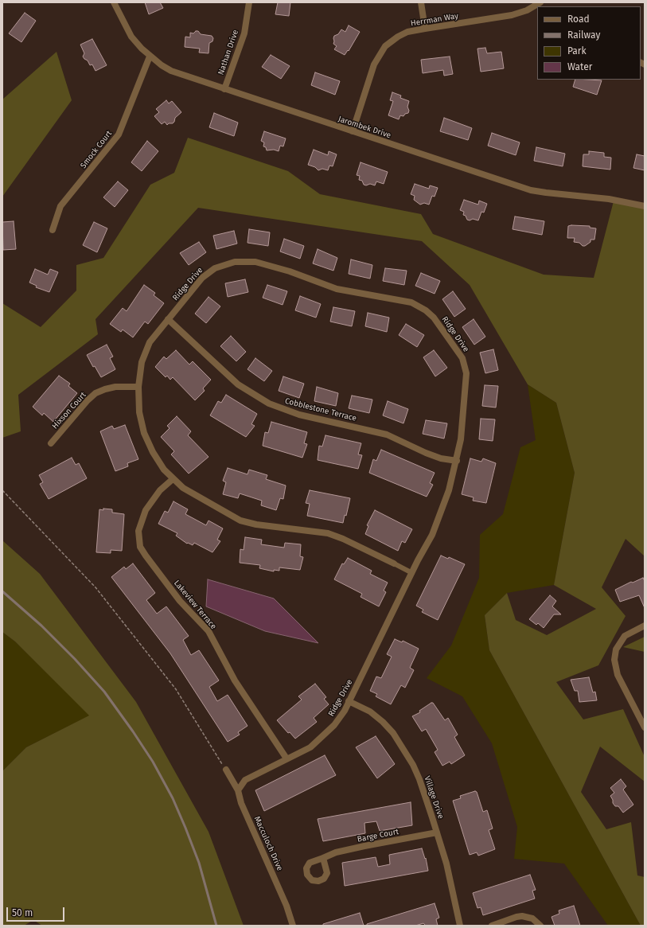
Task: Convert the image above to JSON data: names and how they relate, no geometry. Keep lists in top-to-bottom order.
{
  "streets": {
    "street": [
      "Herrman Way",
      "Nathan Drive",
      "Jarombek Drive",
      "Smock Court",
      "Ridge Drive",
      "Cobblestone Terrace",
      "Hixson Court",
      "Lakeview Terrace",
      "Village Drive",
      "Barge Court",
      "Macculoch Drive"
    ]
  },
  "crossings": [
    ["Herrman Way", "Jarombek Drive"],
    ["Nathan Drive", "Jarombek Drive"],
    ["Jarombek Drive", "Smock Court"],
    ["Ridge Drive", "Cobblestone Terrace"],
    ["Ridge Drive", "Hixson Court"],
    ["Ridge Drive", "Lakeview Terrace"],
    ["Ridge Drive", "Village Drive"],
    ["Ridge Drive", "Macculoch Drive"],
    ["Village Drive", "Barge Court"]
  ],
  "legend": [
    "Road",
    "Railway",
    "Park",
    "Water"
  ],
  "scale_bar": "50 m"
}
